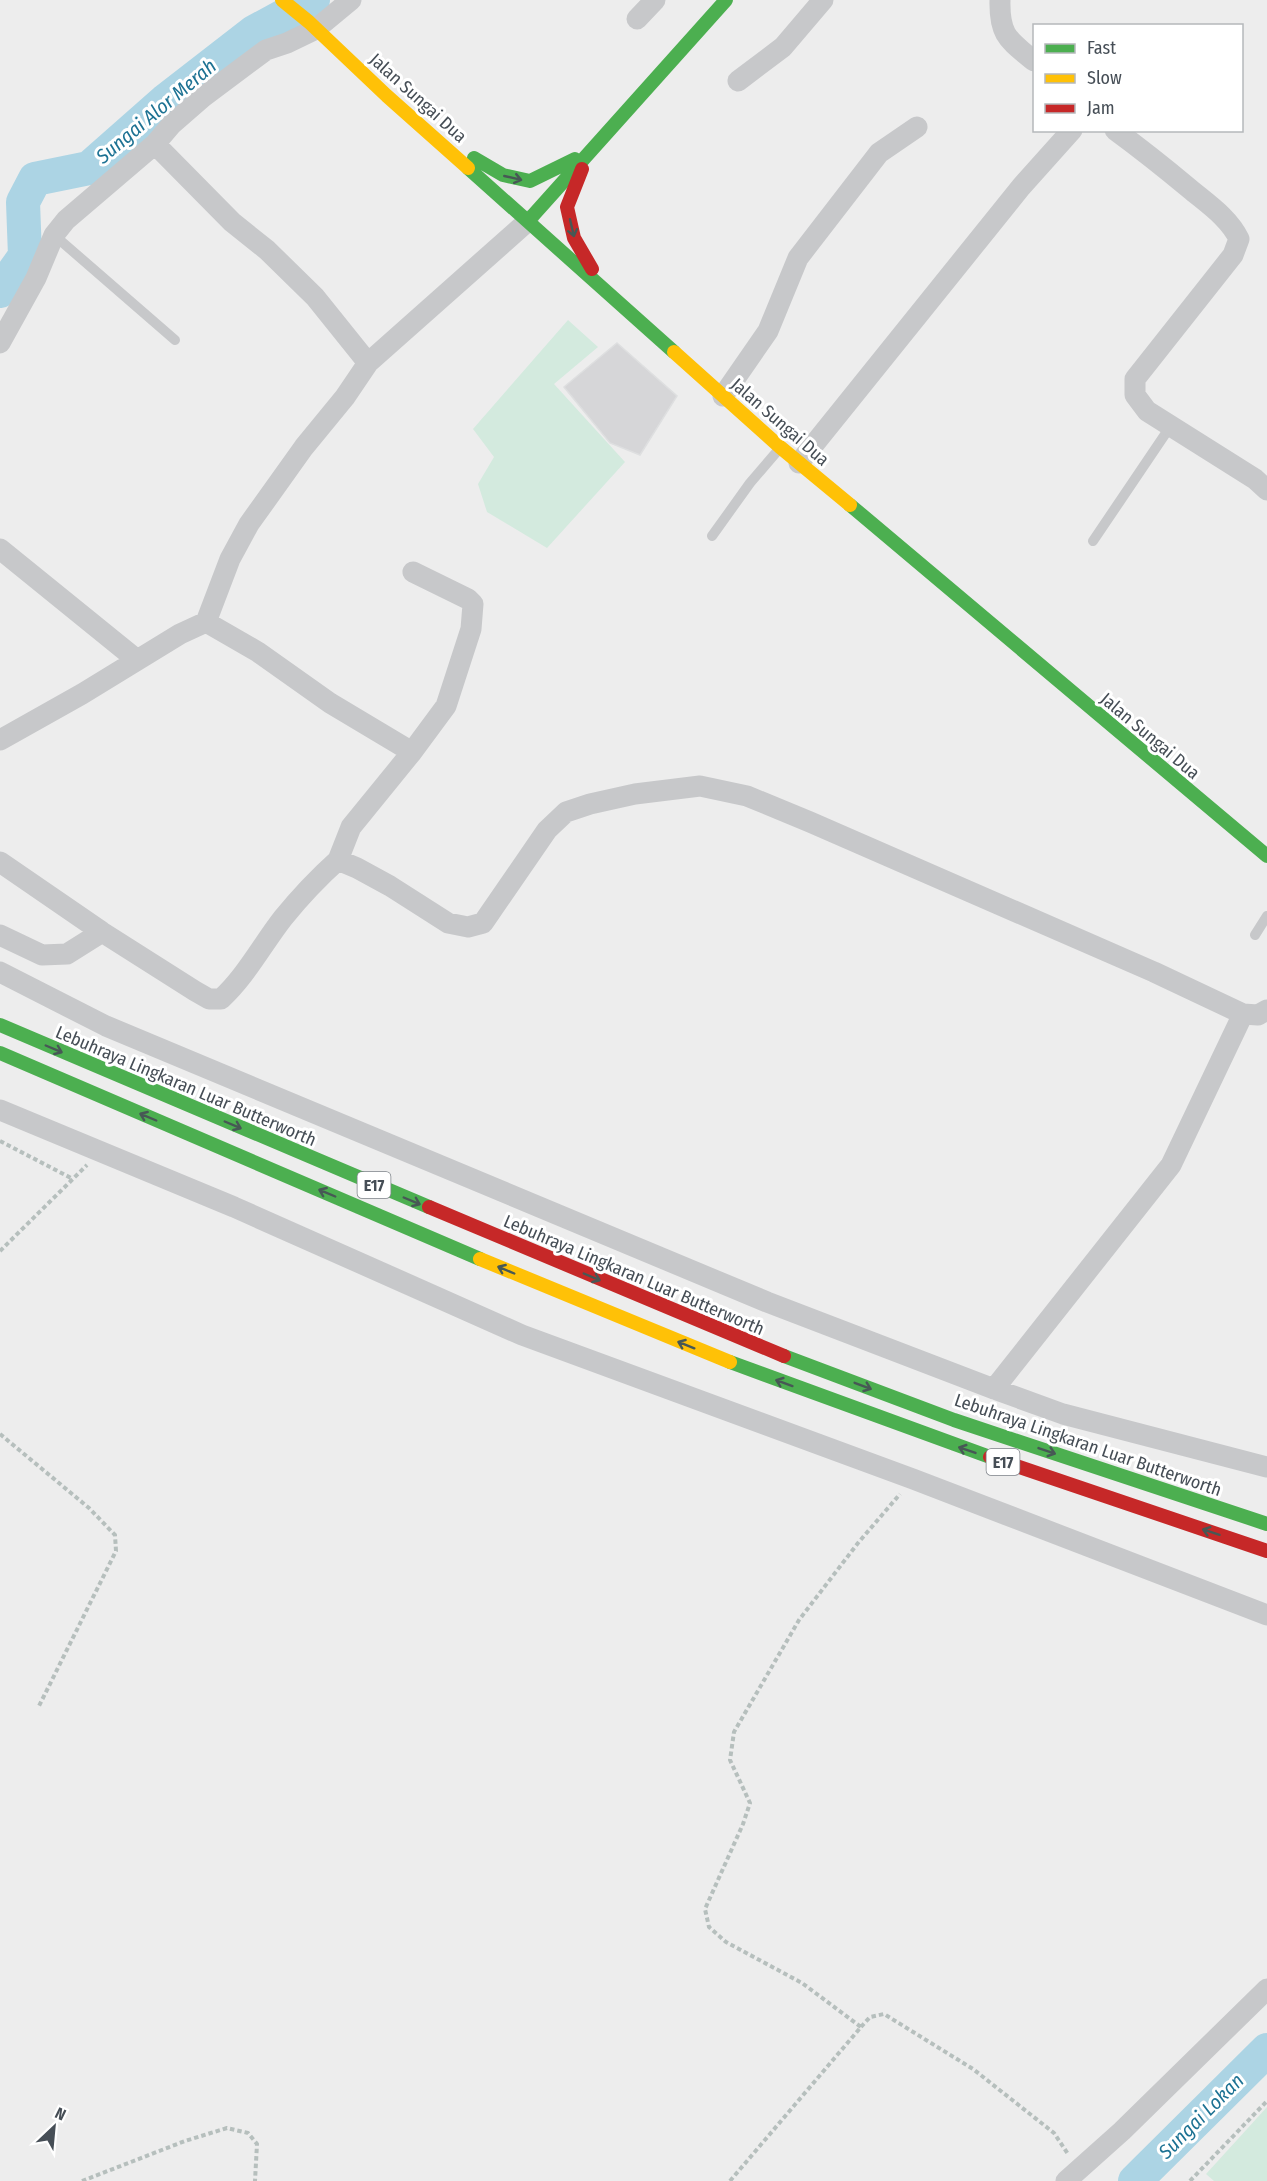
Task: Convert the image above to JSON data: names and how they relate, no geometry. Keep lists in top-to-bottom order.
{
  "streets": {
    "main road": ["Jalan Sungai Dua", "Lebuhraya Lingkaran Luar Butterworth", "E17"]
  },
  "water": ["Sungai Alor Merah", "Sungai Lokan"],
  "legend": ["Fast", "Slow", "Jam"],
  "north": "top right"
}
